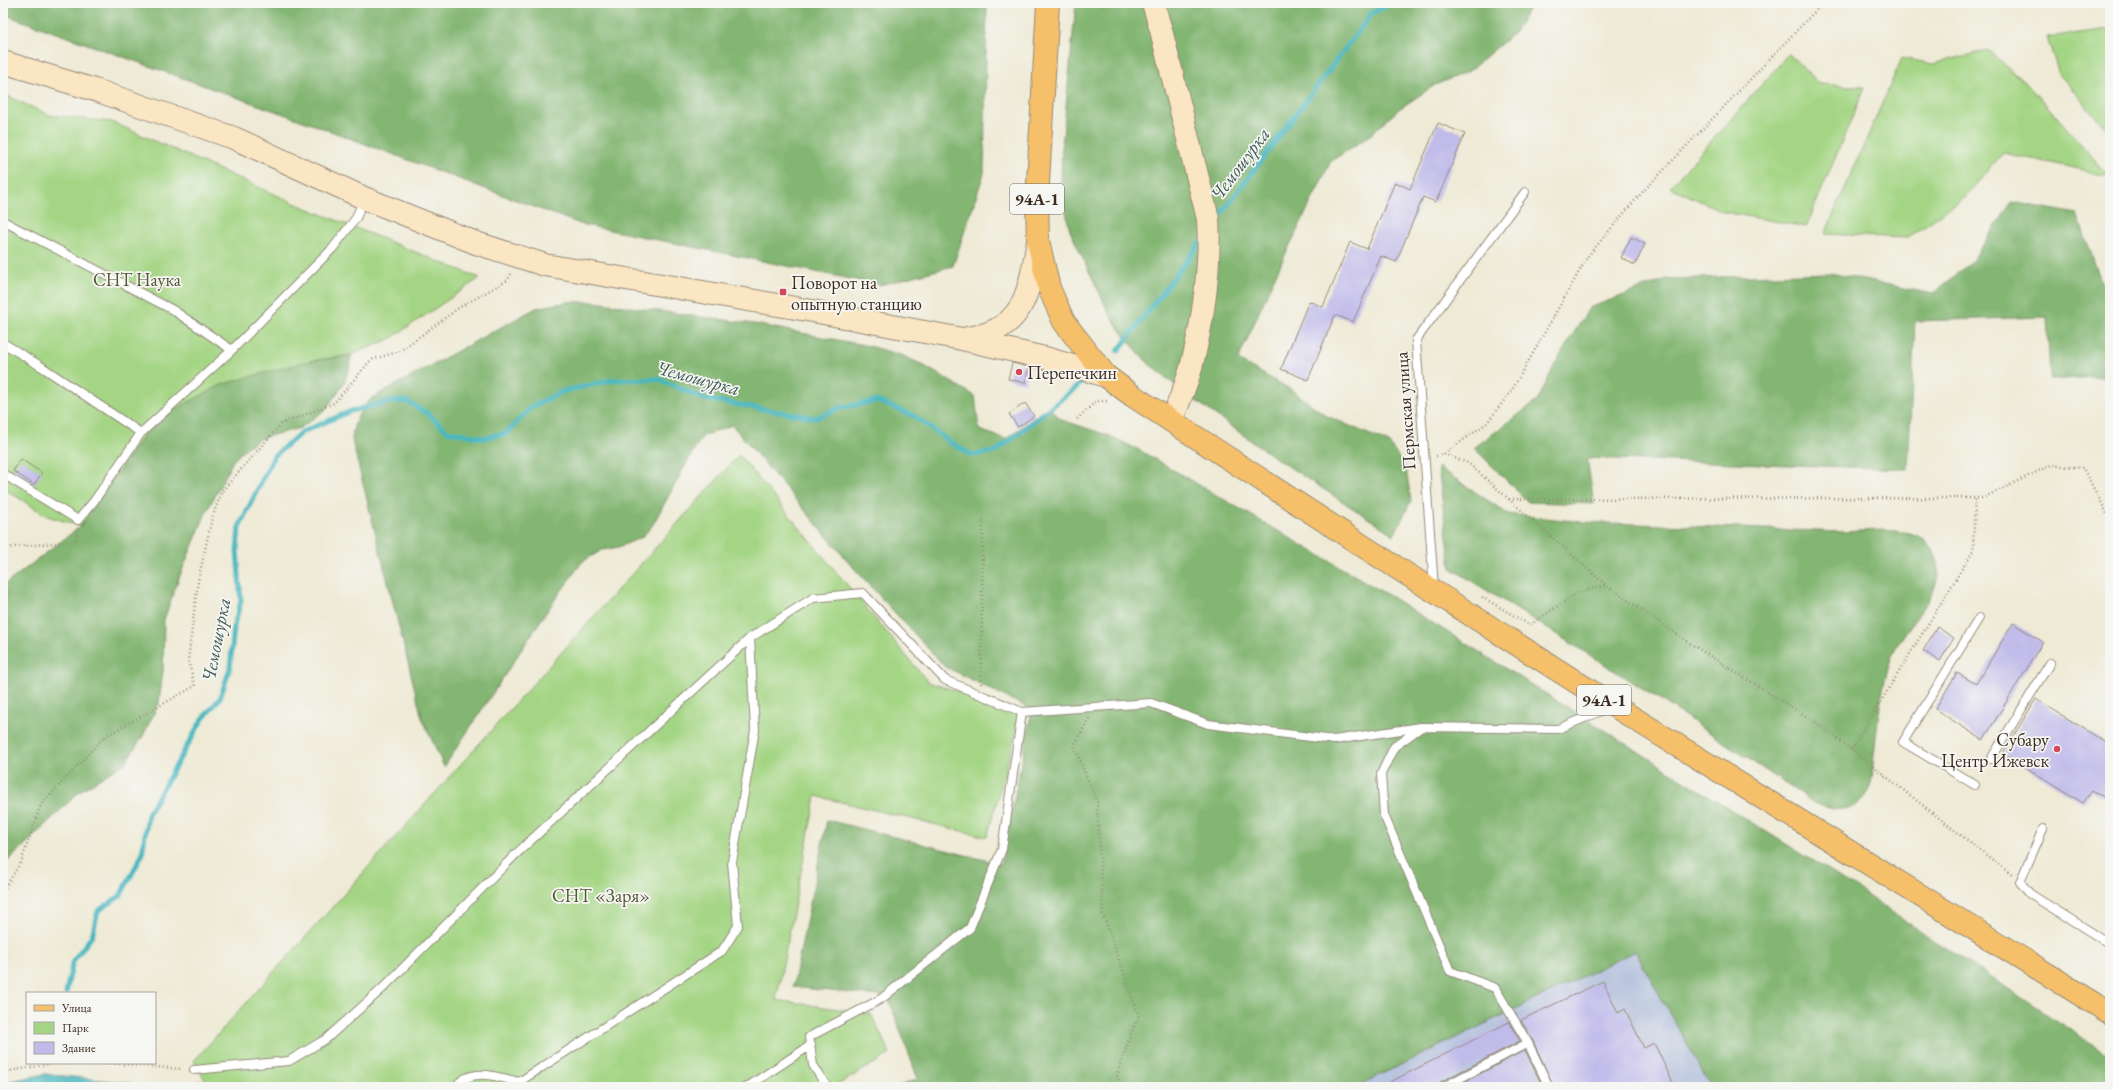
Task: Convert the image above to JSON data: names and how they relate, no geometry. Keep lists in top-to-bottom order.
{
  "streets": {
    "main road": ["94А-1"],
    "lane": ["Пермская улица"]
  },
  "crossings": [
    ["94А-1", "Пермская улица"]
  ],
  "water": ["Чемошурка"],
  "parks": ["СНТ Наука", "СНТ «Заря»"],
  "places": {
    "transit": ["Поворот на опытную станцию"],
    "other": ["Перепечкин", "Субару Центр Ижевск"]
  },
  "legend": ["Улица", "Парк", "Здание"]
}
